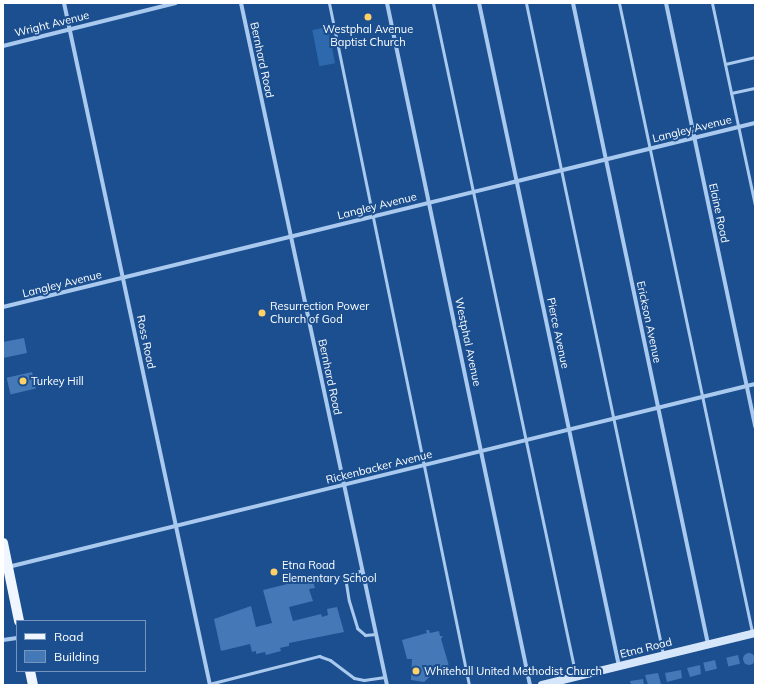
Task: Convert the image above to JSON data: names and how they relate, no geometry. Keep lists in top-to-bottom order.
{
  "streets": {
    "street": [
      "Wright Avenue",
      "Bernhard Road",
      "Langley Avenue",
      "Elaine Road",
      "Erickson Avenue",
      "Pierce Avenue",
      "Ross Road",
      "Westphal Avenue",
      "Rickenbacker Avenue",
      "Etna Road"
    ]
  },
  "crossings": [
    ["Wright Avenue", "Ross Road"],
    ["Bernhard Road", "Langley Avenue"],
    ["Bernhard Road", "Rickenbacker Avenue"],
    ["Langley Avenue", "Elaine Road"],
    ["Langley Avenue", "Erickson Avenue"],
    ["Langley Avenue", "Pierce Avenue"],
    ["Langley Avenue", "Ross Road"],
    ["Langley Avenue", "Westphal Avenue"],
    ["Elaine Road", "Rickenbacker Avenue"],
    ["Erickson Avenue", "Rickenbacker Avenue"],
    ["Erickson Avenue", "Etna Road"],
    ["Pierce Avenue", "Rickenbacker Avenue"],
    ["Pierce Avenue", "Etna Road"],
    ["Ross Road", "Rickenbacker Avenue"],
    ["Westphal Avenue", "Rickenbacker Avenue"]
  ],
  "places": [
    "Westphal Avenue Baptist Church",
    "Resurrection Power Church of God",
    "Turkey Hill",
    "Etna Road Elementary School",
    "Whitehall United Methodist Church"
  ],
  "legend": ["Road", "Building"]
}
